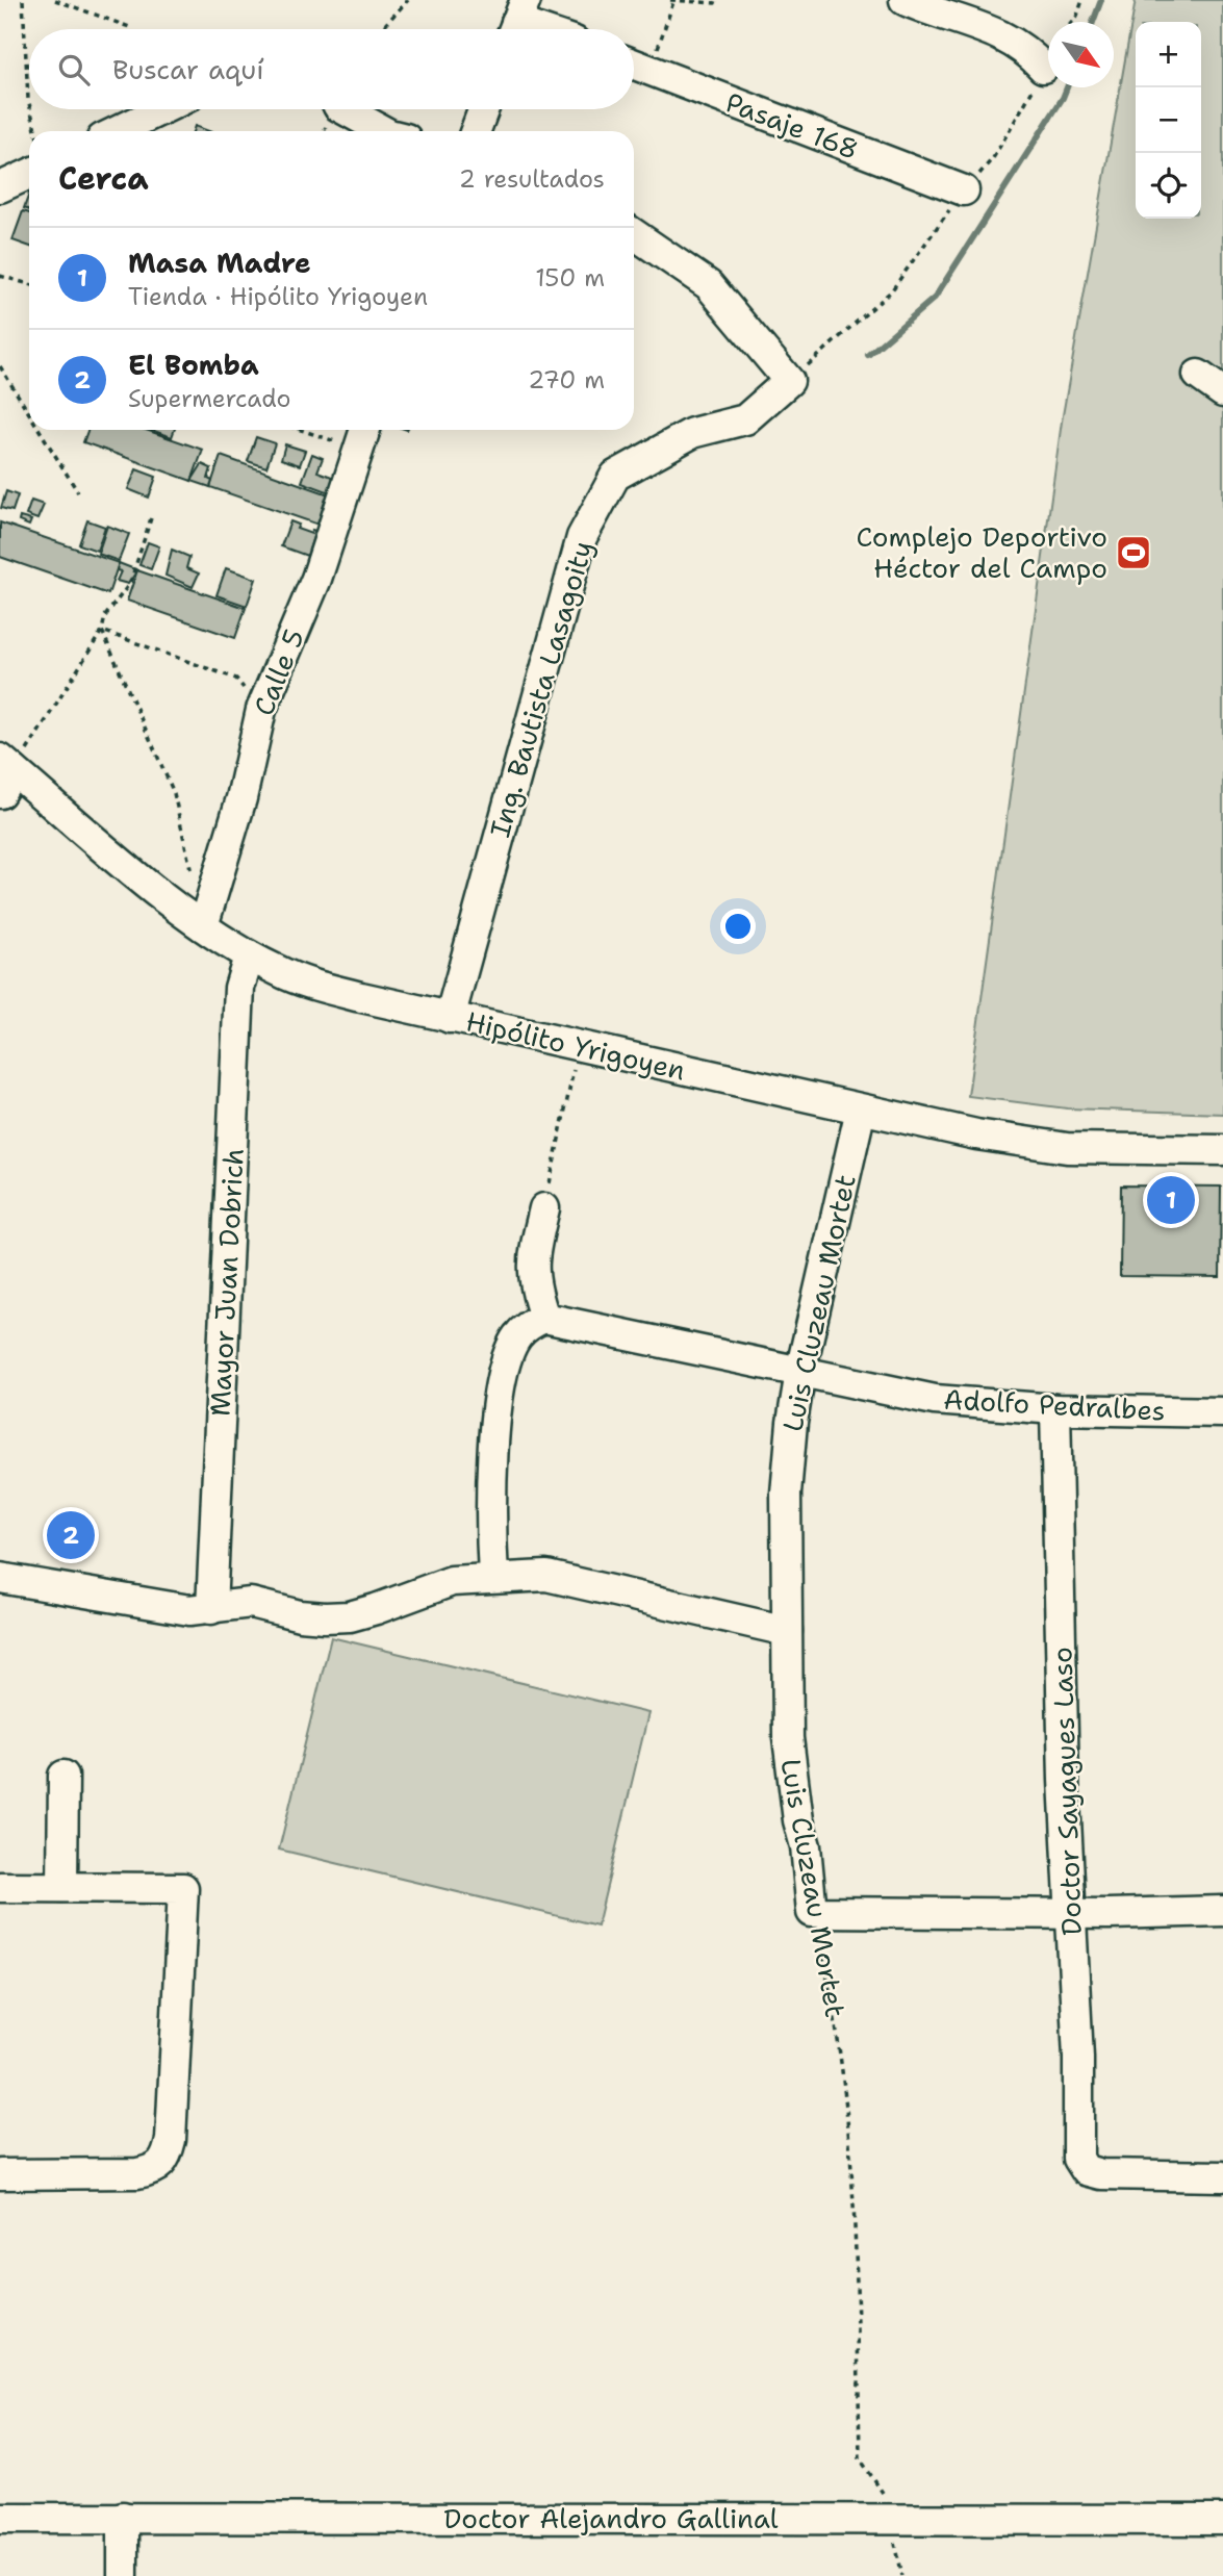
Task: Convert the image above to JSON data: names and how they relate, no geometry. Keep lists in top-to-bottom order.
{
  "streets": {
    "street": [
      "Pasaje 168",
      "Calle 5",
      "Ing. Bautista Lasagoity",
      "Hipólito Yrigoyen",
      "Mayor Juan Dobrich",
      "Luis Cluzeau Mortet",
      "Adolfo Pedralbes",
      "Doctor Sayagues Laso",
      "Doctor Alejandro Gallinal"
    ]
  },
  "crossings": [
    ["Calle 5", "Hipólito Yrigoyen"],
    ["Ing. Bautista Lasagoity", "Hipólito Yrigoyen"],
    ["Hipólito Yrigoyen", "Mayor Juan Dobrich"],
    ["Hipólito Yrigoyen", "Luis Cluzeau Mortet"],
    ["Luis Cluzeau Mortet", "Adolfo Pedralbes"],
    ["Luis Cluzeau Mortet", "Doctor Alejandro Gallinal"],
    ["Adolfo Pedralbes", "Doctor Sayagues Laso"]
  ],
  "places": {
    "sports": ["Complejo Deportivo Héctor del Campo"]
  },
  "north": "bottom right",
  "page": {
    "map_buttons": ["+", "−"],
    "search": "Buscar aquí",
    "heading": ["Cerca", "2 resultados"],
    "list": [
      {
        "mark": "1",
        "name": "Masa Madre",
        "note": "Tienda · Hipólito Yrigoyen",
        "value": "150 m"
      },
      {
        "mark": "2",
        "name": "El Bomba",
        "note": "Supermercado",
        "value": "270 m"
      }
    ],
    "pins": ["1", "2"]
  }
}
